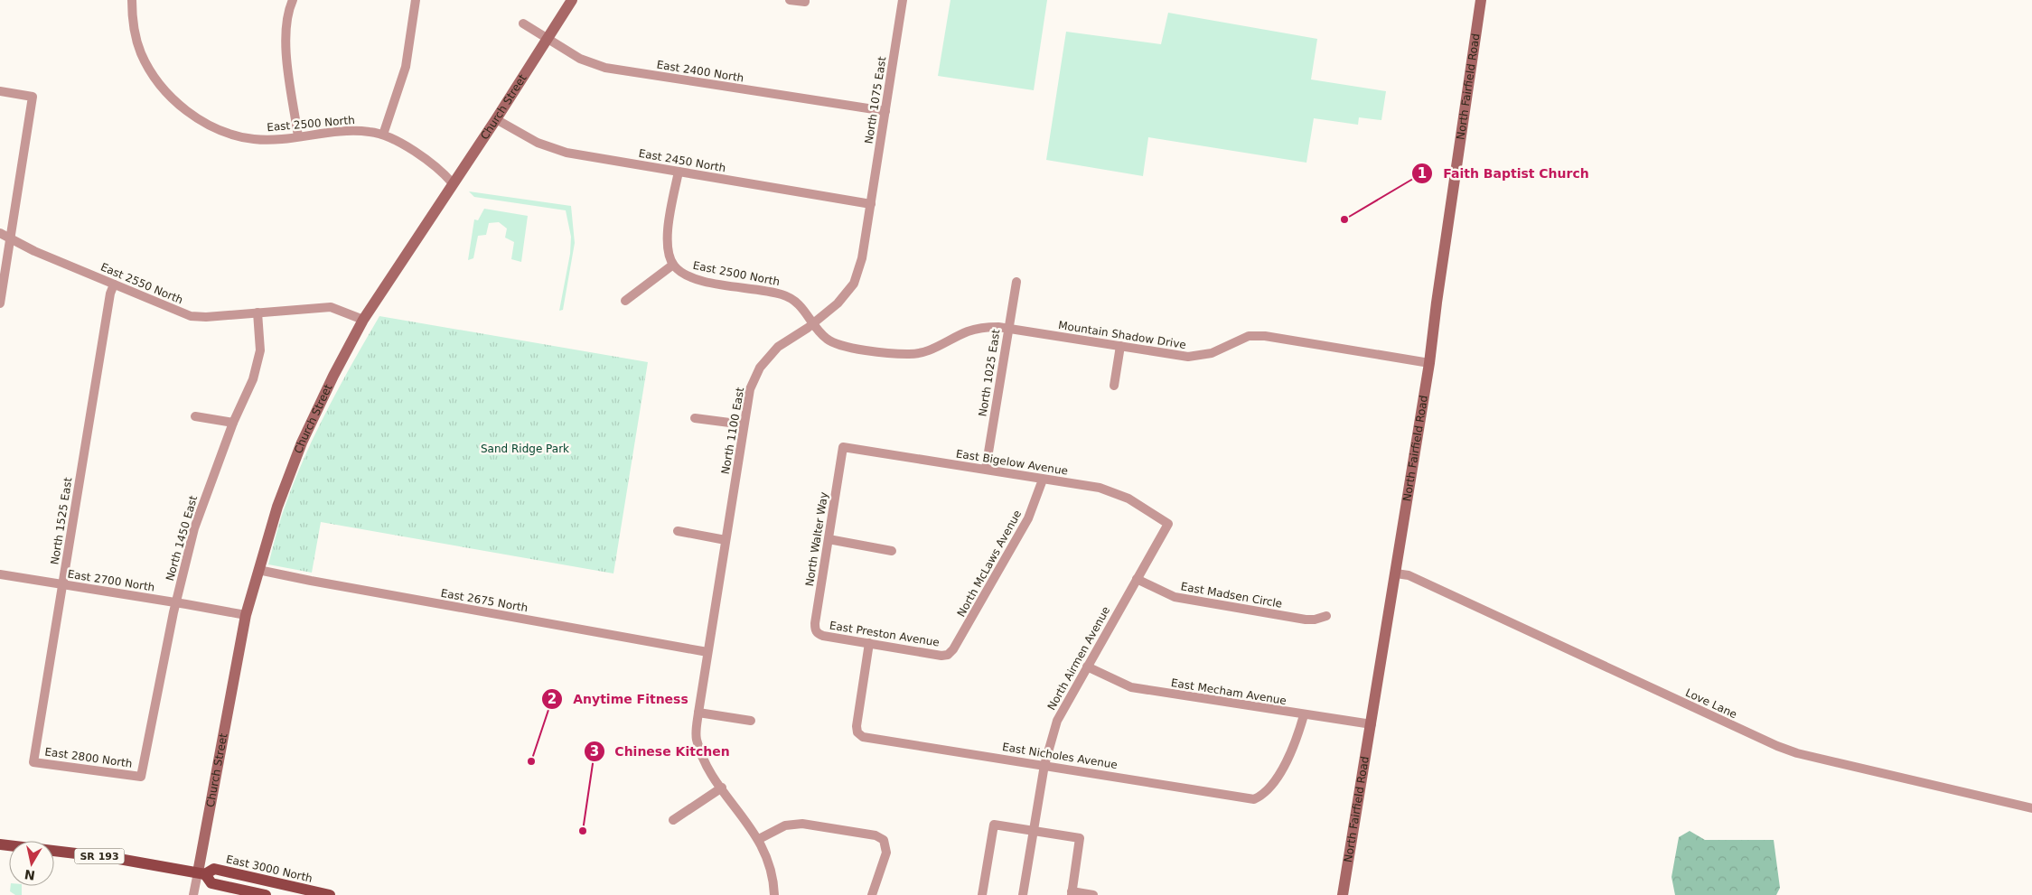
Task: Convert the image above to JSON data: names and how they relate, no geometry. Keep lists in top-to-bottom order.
{
  "streets": {
    "main road": ["SR 193", "East 3000 North"],
    "street": [
      "East 2400 North",
      "North Fairfield Road",
      "North 1075 East",
      "Church Street",
      "East 2500 North",
      "East 2450 North",
      "East 2550 North",
      "Mountain Shadow Drive",
      "North 1025 East",
      "North 1100 East",
      "East Bigelow Avenue",
      "North 1525 East",
      "North 1450 East",
      "North Walter Way",
      "North McLaws Avenue",
      "East 2700 North",
      "East Madsen Circle",
      "East 2675 North",
      "East Preston Avenue",
      "North Airmen Avenue",
      "East Mecham Avenue",
      "Love Lane",
      "East Nicholes Avenue",
      "East 2800 North"
    ]
  },
  "crossings": [
    ["East 2400 North", "North 1075 East"],
    ["East 2400 North", "Church Street"],
    ["North Fairfield Road", "Mountain Shadow Drive"],
    ["North Fairfield Road", "East Mecham Avenue"],
    ["North Fairfield Road", "Love Lane"],
    ["North 1075 East", "East 2450 North"],
    ["North 1075 East", "North 1100 East"],
    ["Church Street", "East 2500 North"],
    ["Church Street", "East 2450 North"],
    ["Church Street", "East 2550 North"],
    ["Church Street", "East 2700 North"],
    ["Church Street", "East 2675 North"],
    ["Church Street", "East 3000 North"],
    ["East 2500 North", "Mountain Shadow Drive"],
    ["East 2500 North", "North 1100 East"],
    ["East 2450 North", "North 1100 East"],
    ["East 2550 North", "North 1525 East"],
    ["East 2550 North", "North 1450 East"],
    ["Mountain Shadow Drive", "North 1025 East"],
    ["North 1025 East", "East Bigelow Avenue"],
    ["North 1100 East", "East 2675 North"],
    ["East Bigelow Avenue", "North Walter Way"],
    ["East Bigelow Avenue", "North McLaws Avenue"],
    ["East Bigelow Avenue", "North Airmen Avenue"],
    ["North 1525 East", "East 2700 North"],
    ["North 1525 East", "East 2800 North"],
    ["North 1450 East", "East 2700 North"],
    ["North 1450 East", "East 2800 North"],
    ["North Walter Way", "East Preston Avenue"],
    ["North McLaws Avenue", "East Preston Avenue"],
    ["East Madsen Circle", "North Airmen Avenue"],
    ["East Preston Avenue", "East Nicholes Avenue"],
    ["North Airmen Avenue", "East Mecham Avenue"],
    ["North Airmen Avenue", "East Nicholes Avenue"],
    ["East Mecham Avenue", "East Nicholes Avenue"]
  ],
  "parks": ["Sand Ridge Park"],
  "places": ["Faith Baptist Church", "Anytime Fitness", "Chinese Kitchen"],
  "north": "bottom"
}
